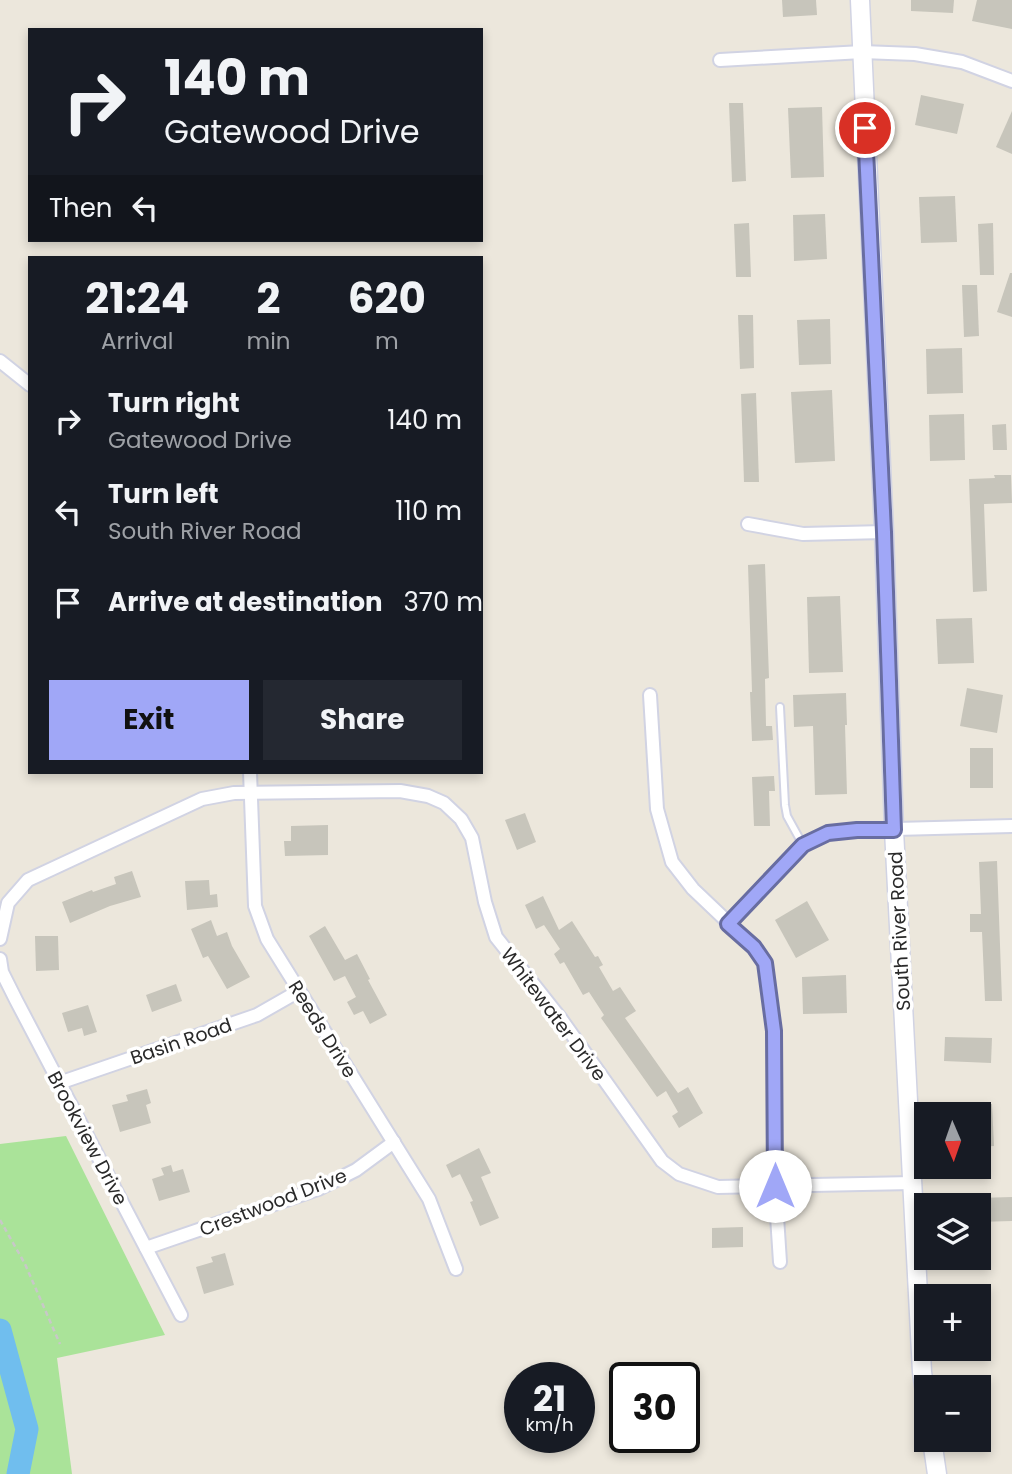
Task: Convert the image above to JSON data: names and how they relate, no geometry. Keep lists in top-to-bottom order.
{
  "streets": {
    "street": [
      "South River Road",
      "Whitewater Drive",
      "Reeds Drive",
      "Basin Road",
      "Brookview Drive",
      "Crestwood Drive"
    ]
  },
  "crossings": [
    ["South River Road", "Whitewater Drive"],
    ["Whitewater Drive", "Reeds Drive"],
    ["Reeds Drive", "Basin Road"],
    ["Reeds Drive", "Crestwood Drive"],
    ["Basin Road", "Brookview Drive"],
    ["Brookview Drive", "Crestwood Drive"]
  ],
  "north": "bottom",
  "page": {
    "turn": ["140 m", "Gatewood Drive"],
    "then": "Then",
    "eta": [
      "21:24",
      "Arrival",
      "2",
      "min",
      "620",
      "m"
    ],
    "list": [
      {
        "name": "Turn right",
        "note": "Gatewood Drive",
        "value": "140 m"
      },
      {
        "name": "Turn left",
        "note": "South River Road",
        "value": "110 m"
      },
      {
        "name": "Arrive at destination",
        "value": "370 m"
      }
    ],
    "buttons": ["Exit", "Share"],
    "map_buttons": ["+", "−"],
    "speed": "21 km/h",
    "limit": "30"
  }
}
